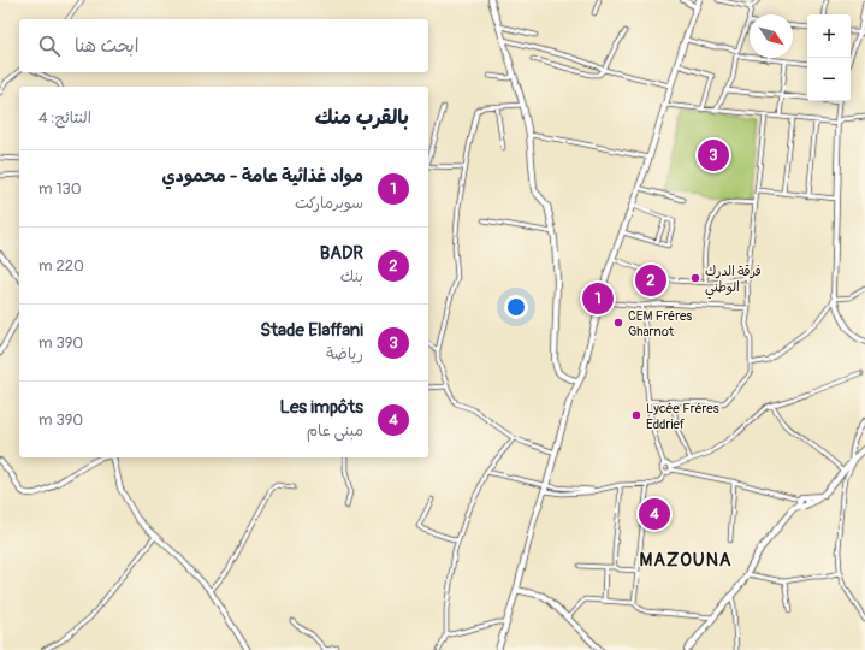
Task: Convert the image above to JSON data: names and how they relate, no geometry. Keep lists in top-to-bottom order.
{
  "districts": ["MAZOUNA"],
  "places": ["فرقة الدرك الوطني", "CEM Fréres Gharnot", "Lycée Fréres Eddrief"],
  "north": "bottom right",
  "page": {
    "map_buttons": ["+", "−"],
    "search": "ابحث هنا",
    "heading": ["بالقرب منك", "النتائج: 4"],
    "pins": [
      "3",
      "2",
      "1",
      "4"
    ],
    "list": [
      {
        "mark": "1",
        "name": "مواد غذائية عامة - محمودي",
        "note": "سوبرماركت",
        "value": "130 m"
      },
      {
        "mark": "2",
        "name": "BADR",
        "note": "بنك",
        "value": "220 m"
      },
      {
        "mark": "3",
        "name": "Stade Elaffani",
        "note": "رياضة",
        "value": "390 m"
      },
      {
        "mark": "4",
        "name": "Les impôts",
        "note": "مبنى عام",
        "value": "390 m"
      }
    ]
  }
}
